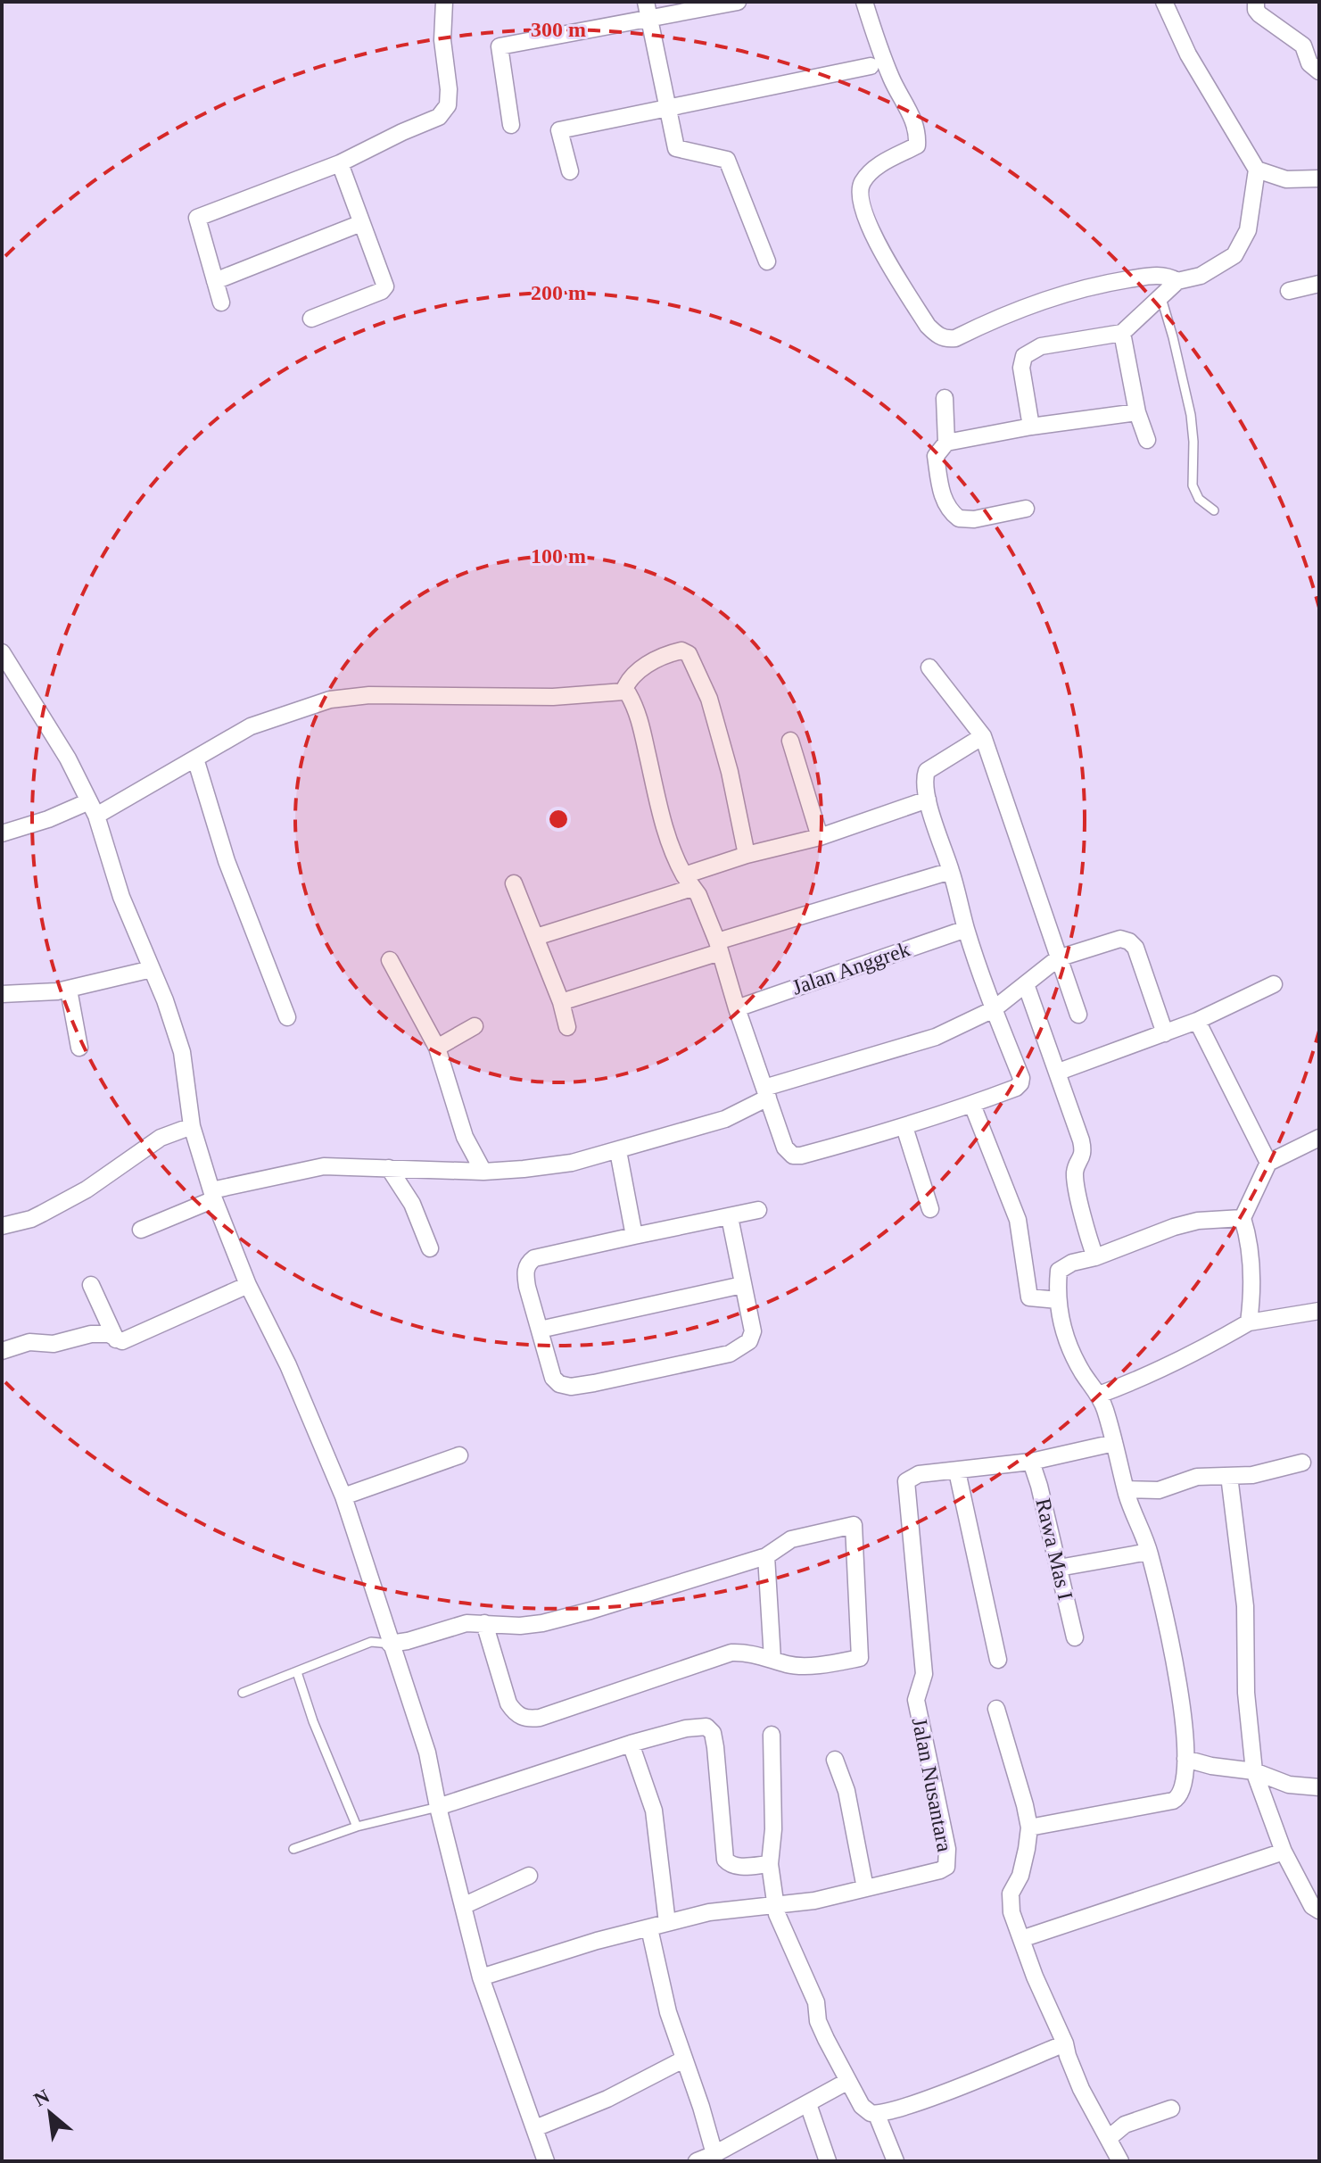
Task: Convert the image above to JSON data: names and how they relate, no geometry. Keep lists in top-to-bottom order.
{
  "streets": {
    "street": ["Jalan Anggrek", "Rawa Mas I", "Jalan Nusantara"]
  },
  "crossings": [
    ["Rawa Mas I", "Jalan Nusantara"]
  ],
  "north": "top left",
  "rings": ["300 m", "200 m", "100 m"]
}
